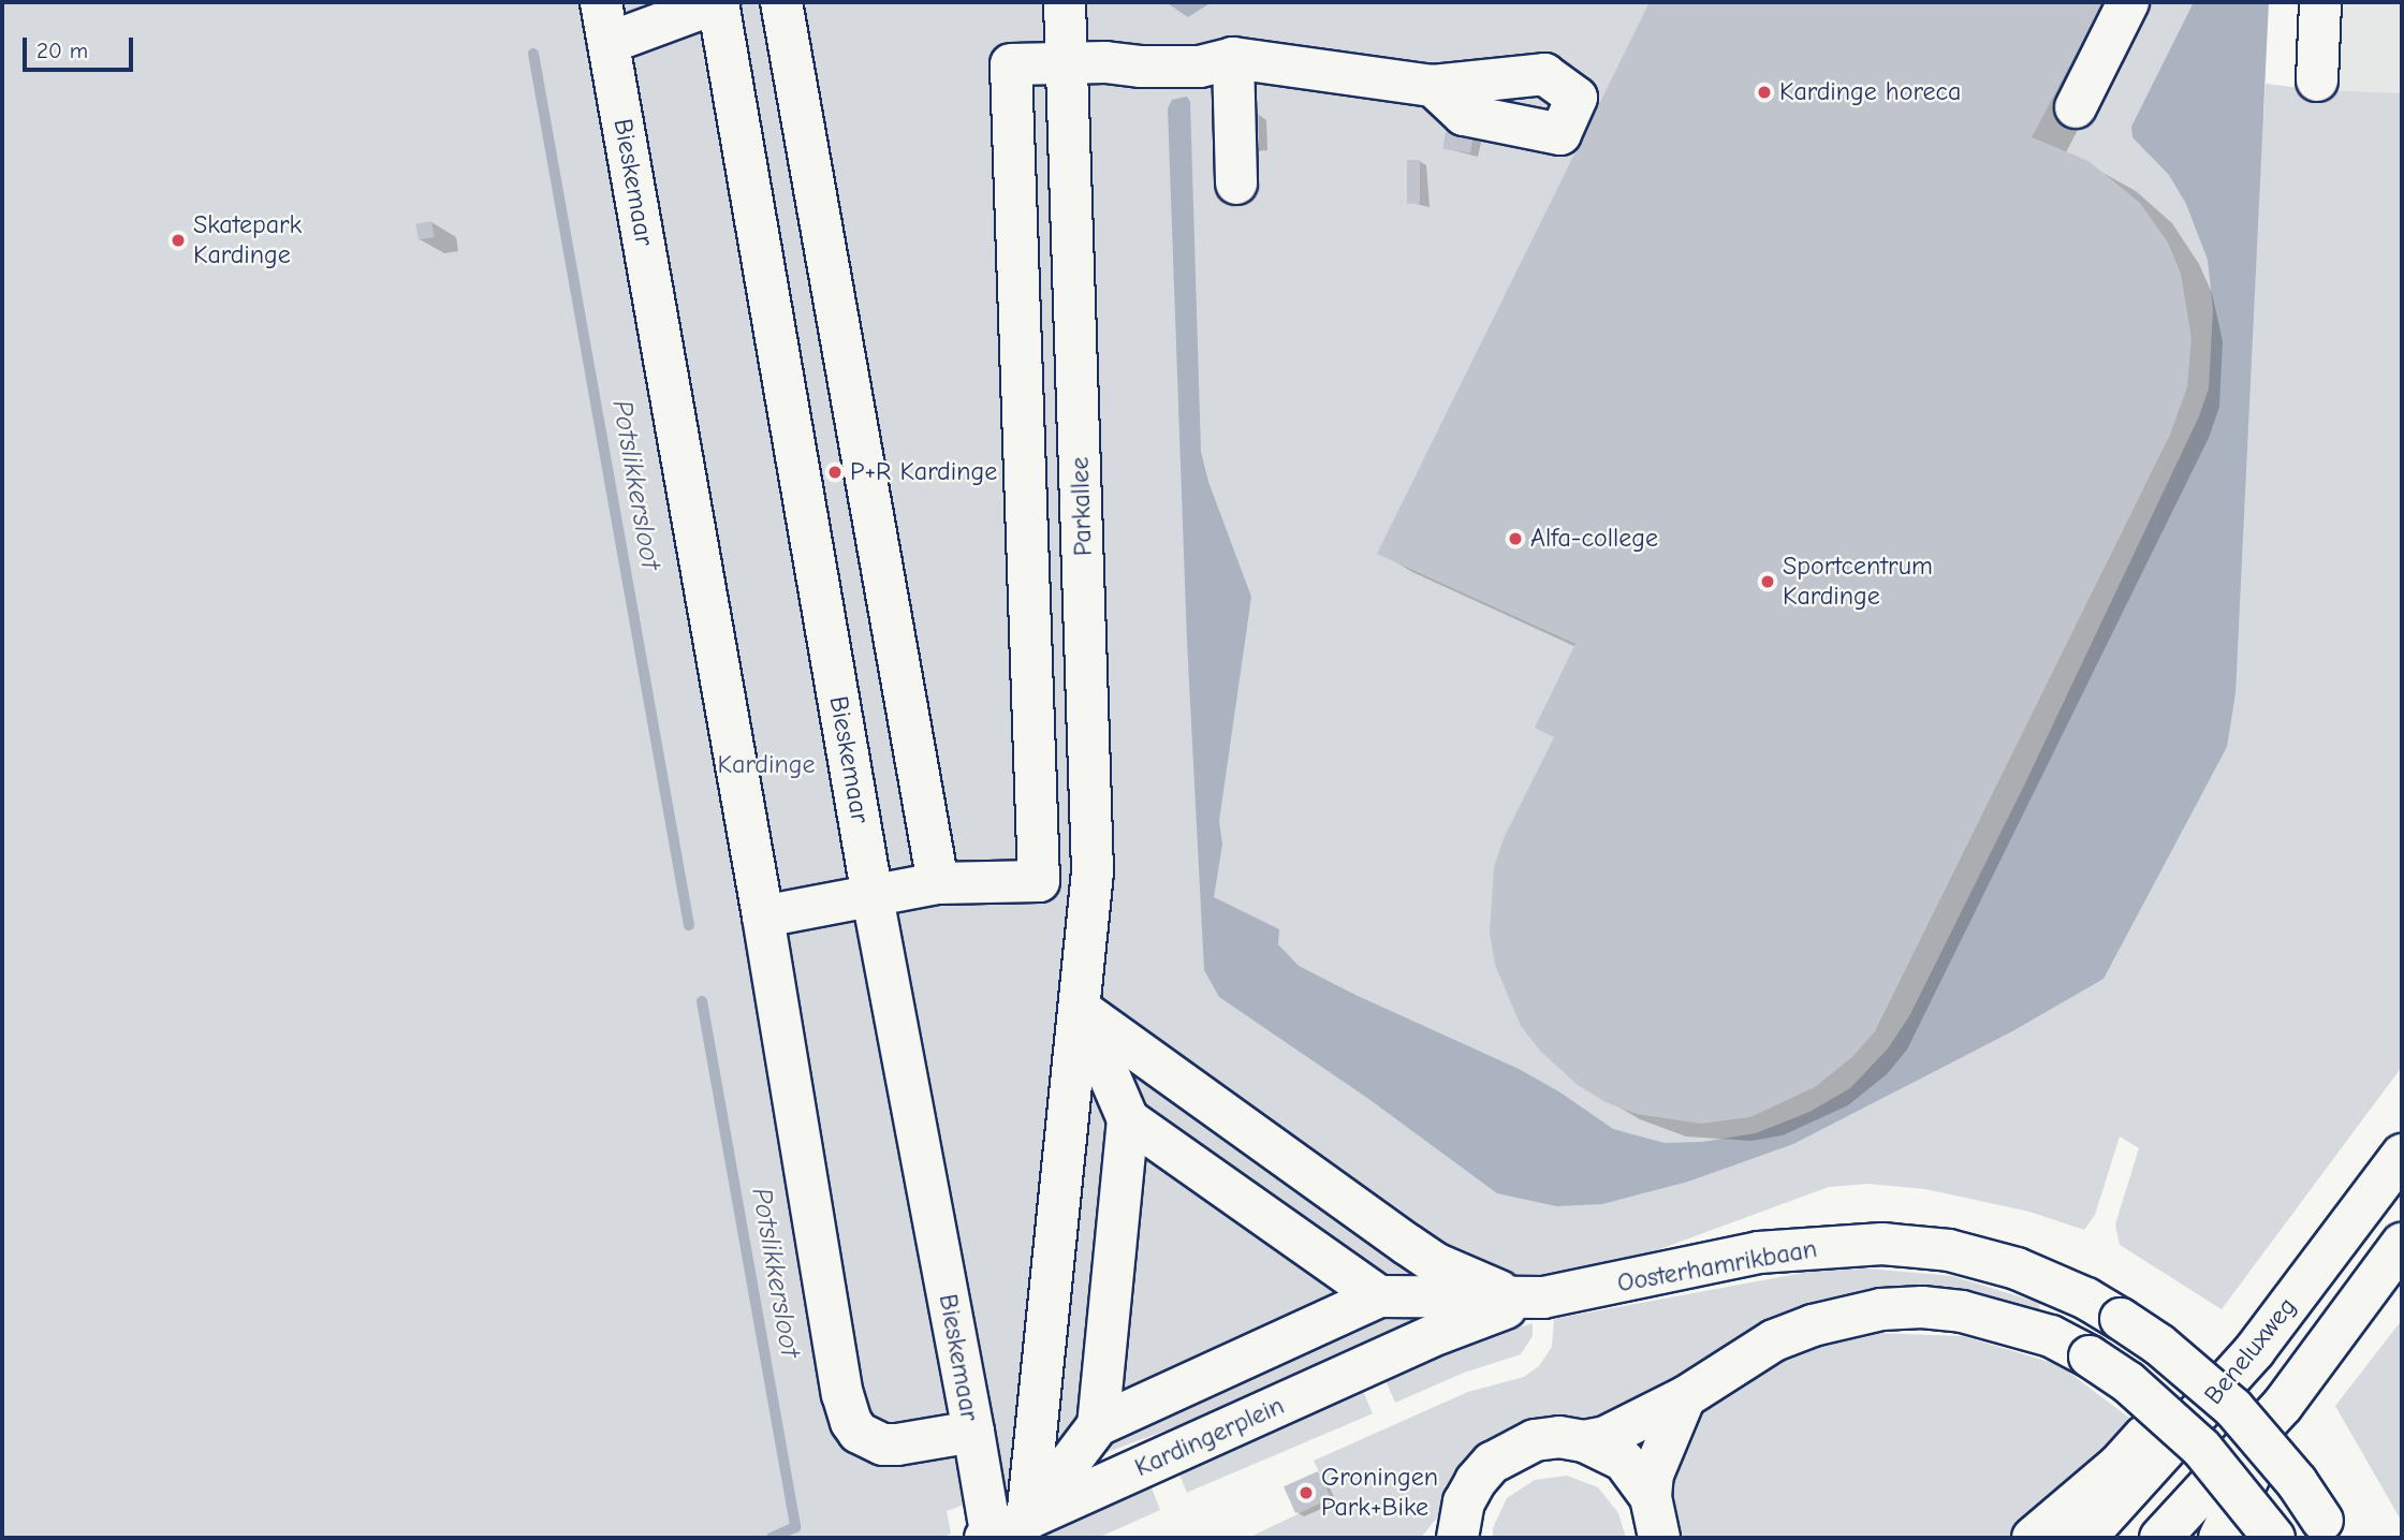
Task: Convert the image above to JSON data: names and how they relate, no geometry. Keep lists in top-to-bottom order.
{
  "streets": {
    "main road": [
      "Bieskemaar",
      "Parkallee",
      "Oosterhamrikbaan",
      "Beneluxweg",
      "Kardingerplein"
    ]
  },
  "crossings": [
    ["Oosterhamrikbaan", "Kardingerplein"]
  ],
  "water": ["Potslikkersloot"],
  "parks": ["Kardinge"],
  "places": [
    "Kardinge horeca",
    "Skatepark Kardinge",
    "P+R Kardinge",
    "Alfa-college",
    "Sportcentrum Kardinge",
    "Groningen Park+Bike"
  ],
  "scale_bar": "20 m"
}
